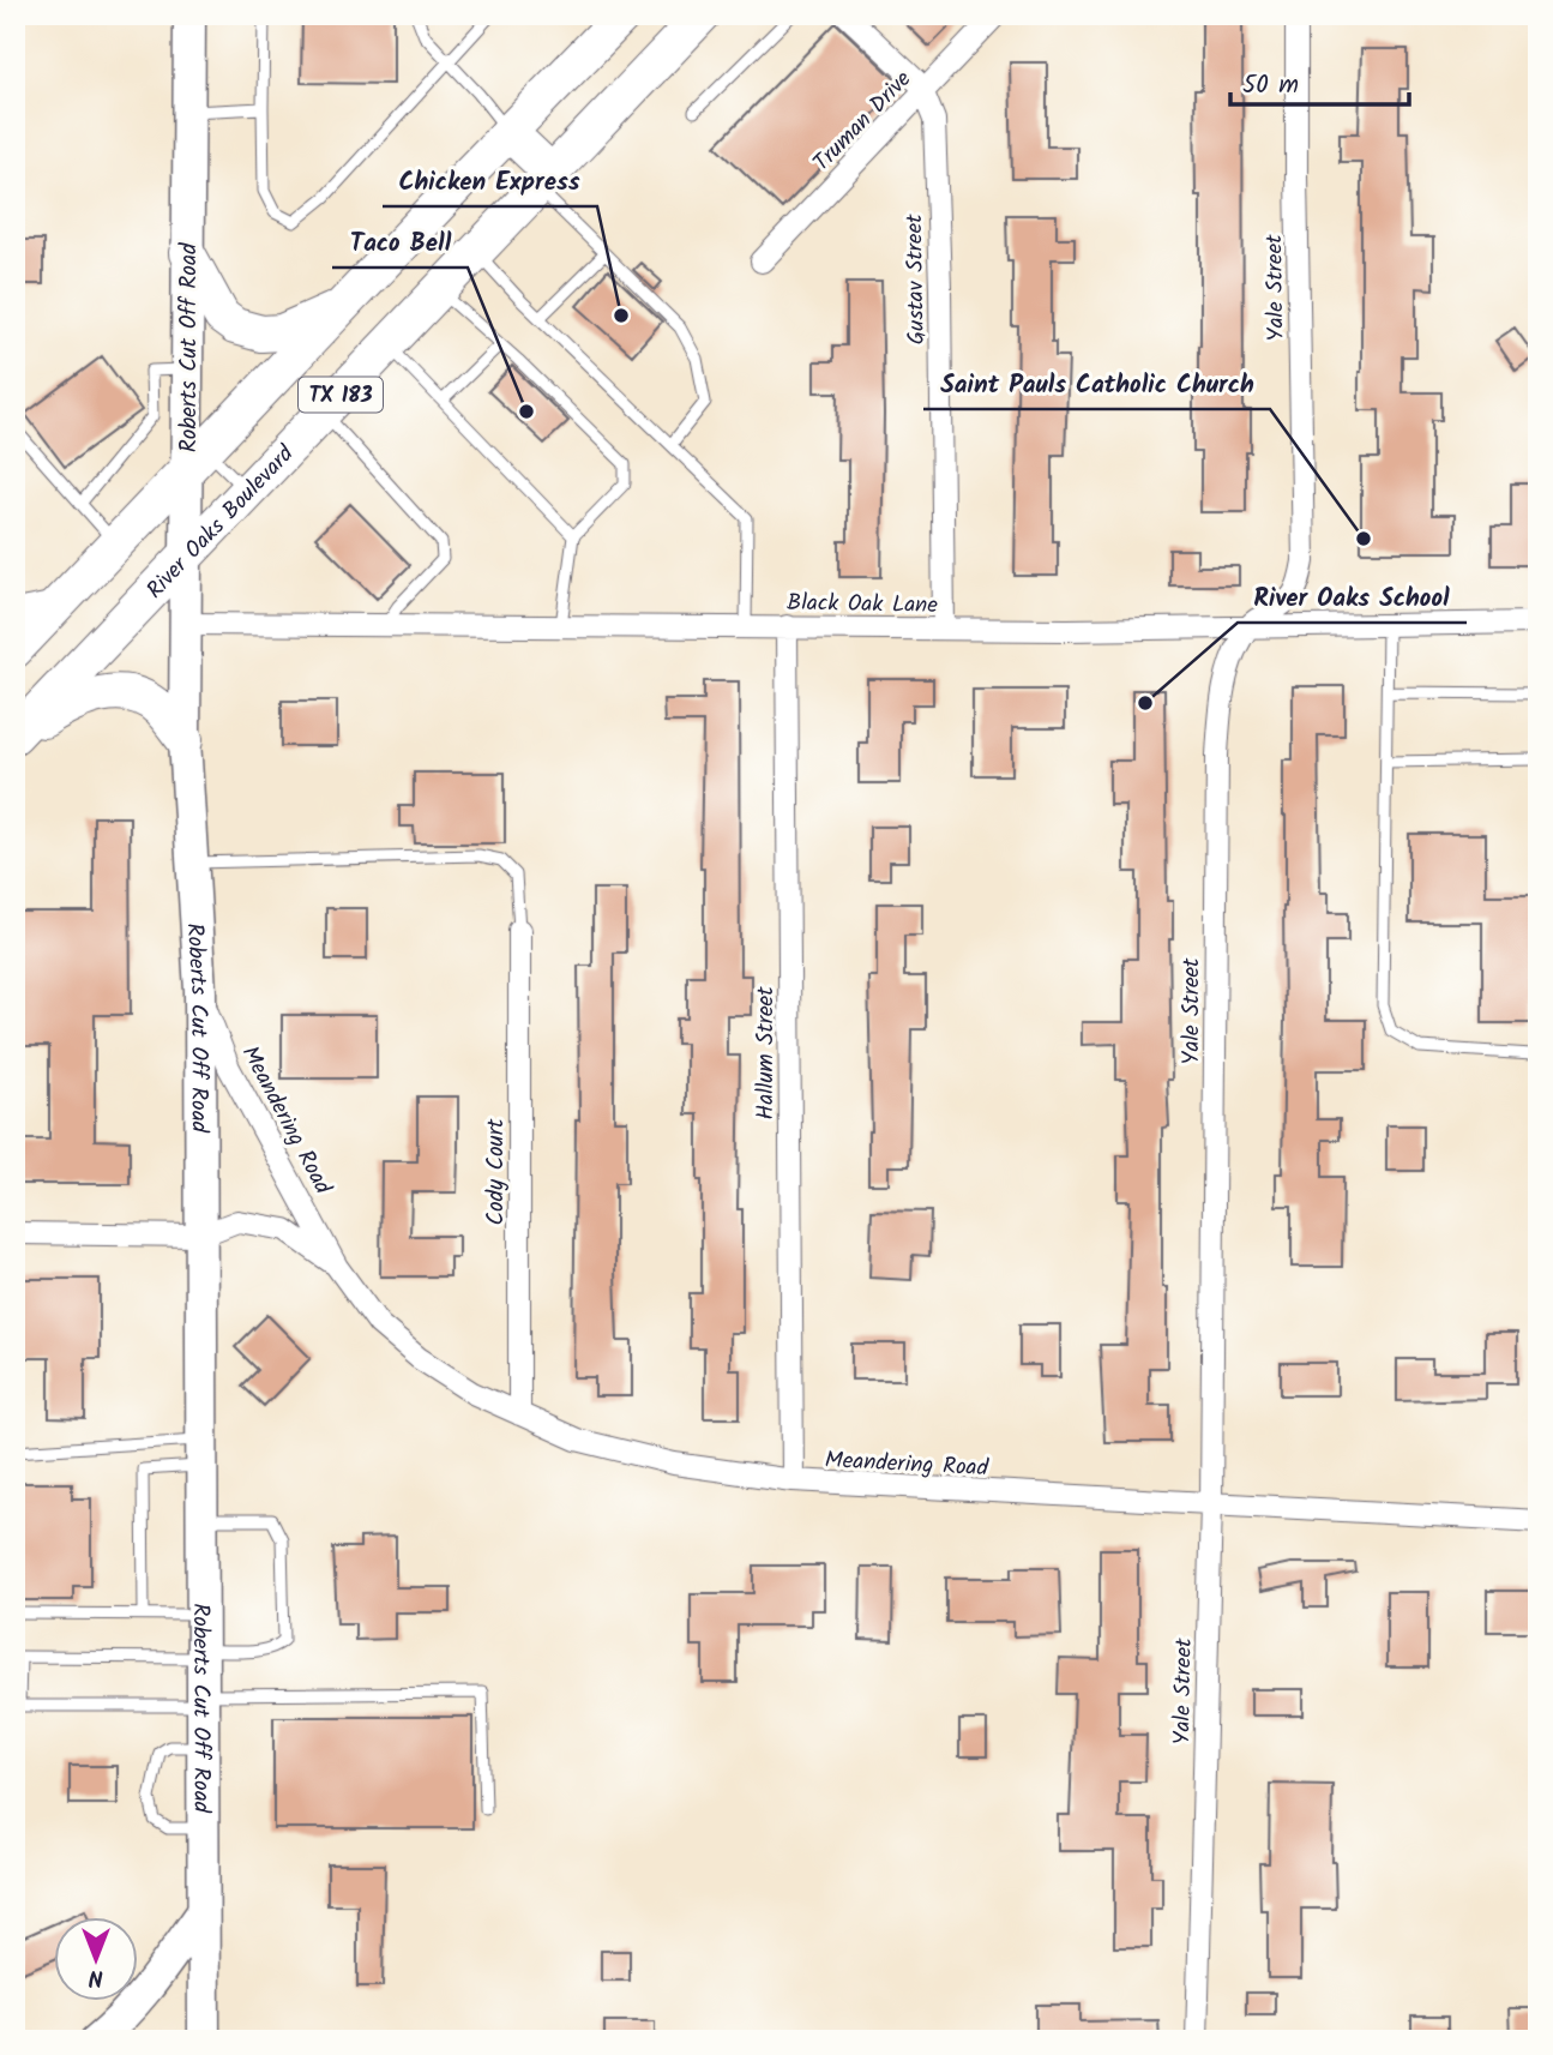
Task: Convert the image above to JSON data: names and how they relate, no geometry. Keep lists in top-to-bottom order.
{
  "streets": {
    "main road": ["TX 183", "River Oaks Boulevard"],
    "street": [
      "Truman Drive",
      "Gustav Street",
      "Yale Street",
      "Roberts Cut Off Road",
      "Black Oak Lane",
      "Hallum Street",
      "Meandering Road",
      "Cody Court"
    ]
  },
  "crossings": [
    ["Truman Drive", "Gustav Street"],
    ["Gustav Street", "Black Oak Lane"],
    ["Yale Street", "Black Oak Lane"],
    ["Yale Street", "Meandering Road"],
    ["Roberts Cut Off Road", "TX 183"],
    ["Roberts Cut Off Road", "River Oaks Boulevard"],
    ["Roberts Cut Off Road", "Black Oak Lane"],
    ["Roberts Cut Off Road", "Meandering Road"],
    ["Black Oak Lane", "Hallum Street"],
    ["Hallum Street", "Meandering Road"],
    ["Meandering Road", "Cody Court"]
  ],
  "places": [
    "Chicken Express",
    "Taco Bell",
    "Saint Pauls Catholic Church",
    "River Oaks School"
  ],
  "scale_bar": "50 m",
  "north": "bottom"
}
